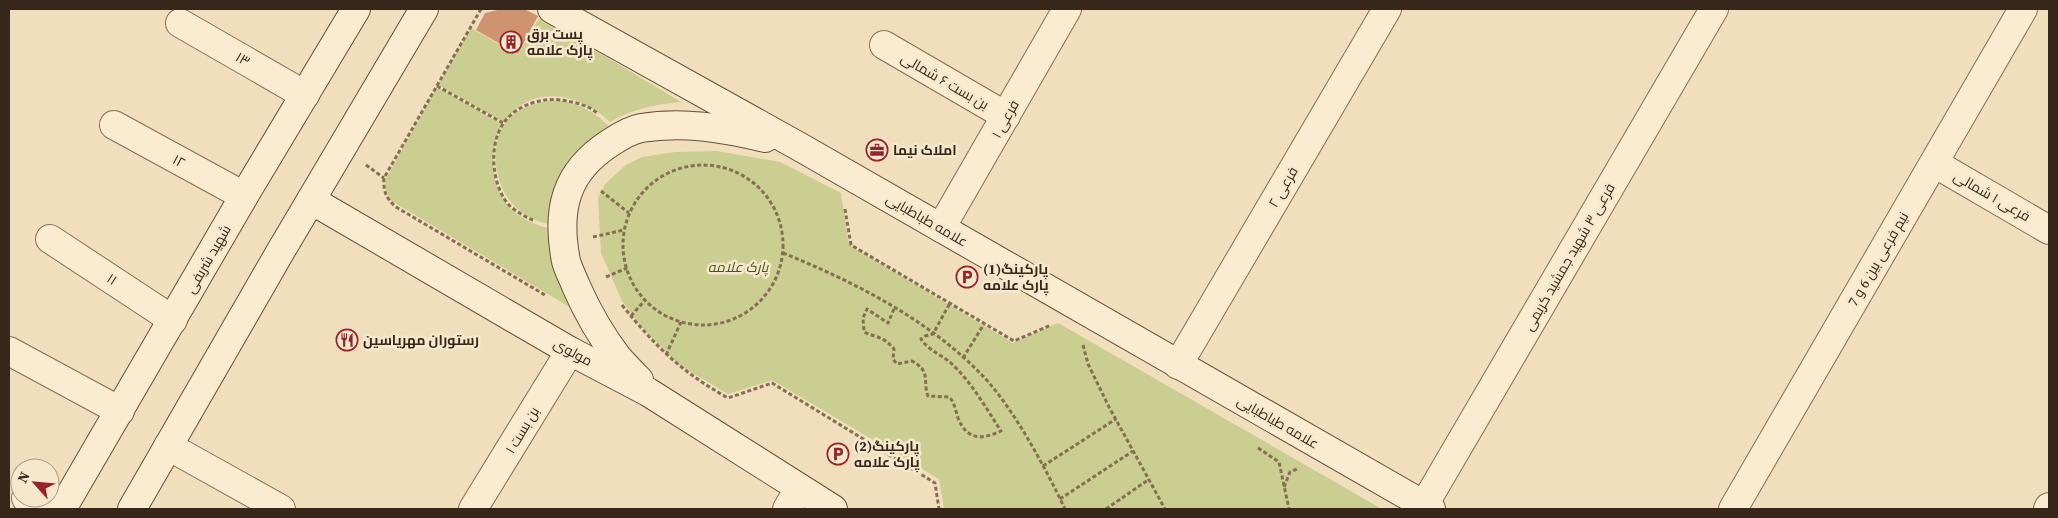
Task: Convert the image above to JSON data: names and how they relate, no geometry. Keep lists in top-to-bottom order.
{
  "streets": {
    "street": [
      "۱۳",
      "بن بست ۶ شمالی",
      "فرعی ۱",
      "۱۲",
      "فرعی ۲",
      "فرعی ۱ شمالی",
      "علامه طباطبایی",
      "فرعی ۳ شهید جمشید کریمی",
      "شهید شریفی",
      "نیم فرعی بین 6 و 7",
      "۱۱",
      "مولوی",
      "بن بست ۱"
    ]
  },
  "crossings": [
    ["۱۳", "شهید شریفی"],
    ["بن بست ۶ شمالی", "فرعی ۱"],
    ["فرعی ۱", "علامه طباطبایی"],
    ["۱۲", "شهید شریفی"],
    ["فرعی ۲", "علامه طباطبایی"],
    ["فرعی ۱ شمالی", "نیم فرعی بین 6 و 7"],
    ["علامه طباطبایی", "فرعی ۳ شهید جمشید کریمی"],
    ["شهید شریفی", "۱۱"],
    ["مولوی", "بن بست ۱"]
  ],
  "parks": ["پارک علامه"],
  "places": {
    "building": ["پست برق پارک علامه"],
    "office": ["املاک نیما"],
    "parking": ["پارکینگ(1) پارک علامه", "پارکینگ(2) پارک علامه"],
    "restaurant": ["رستوران مهریاسین"]
  },
  "north": "top left"
}
